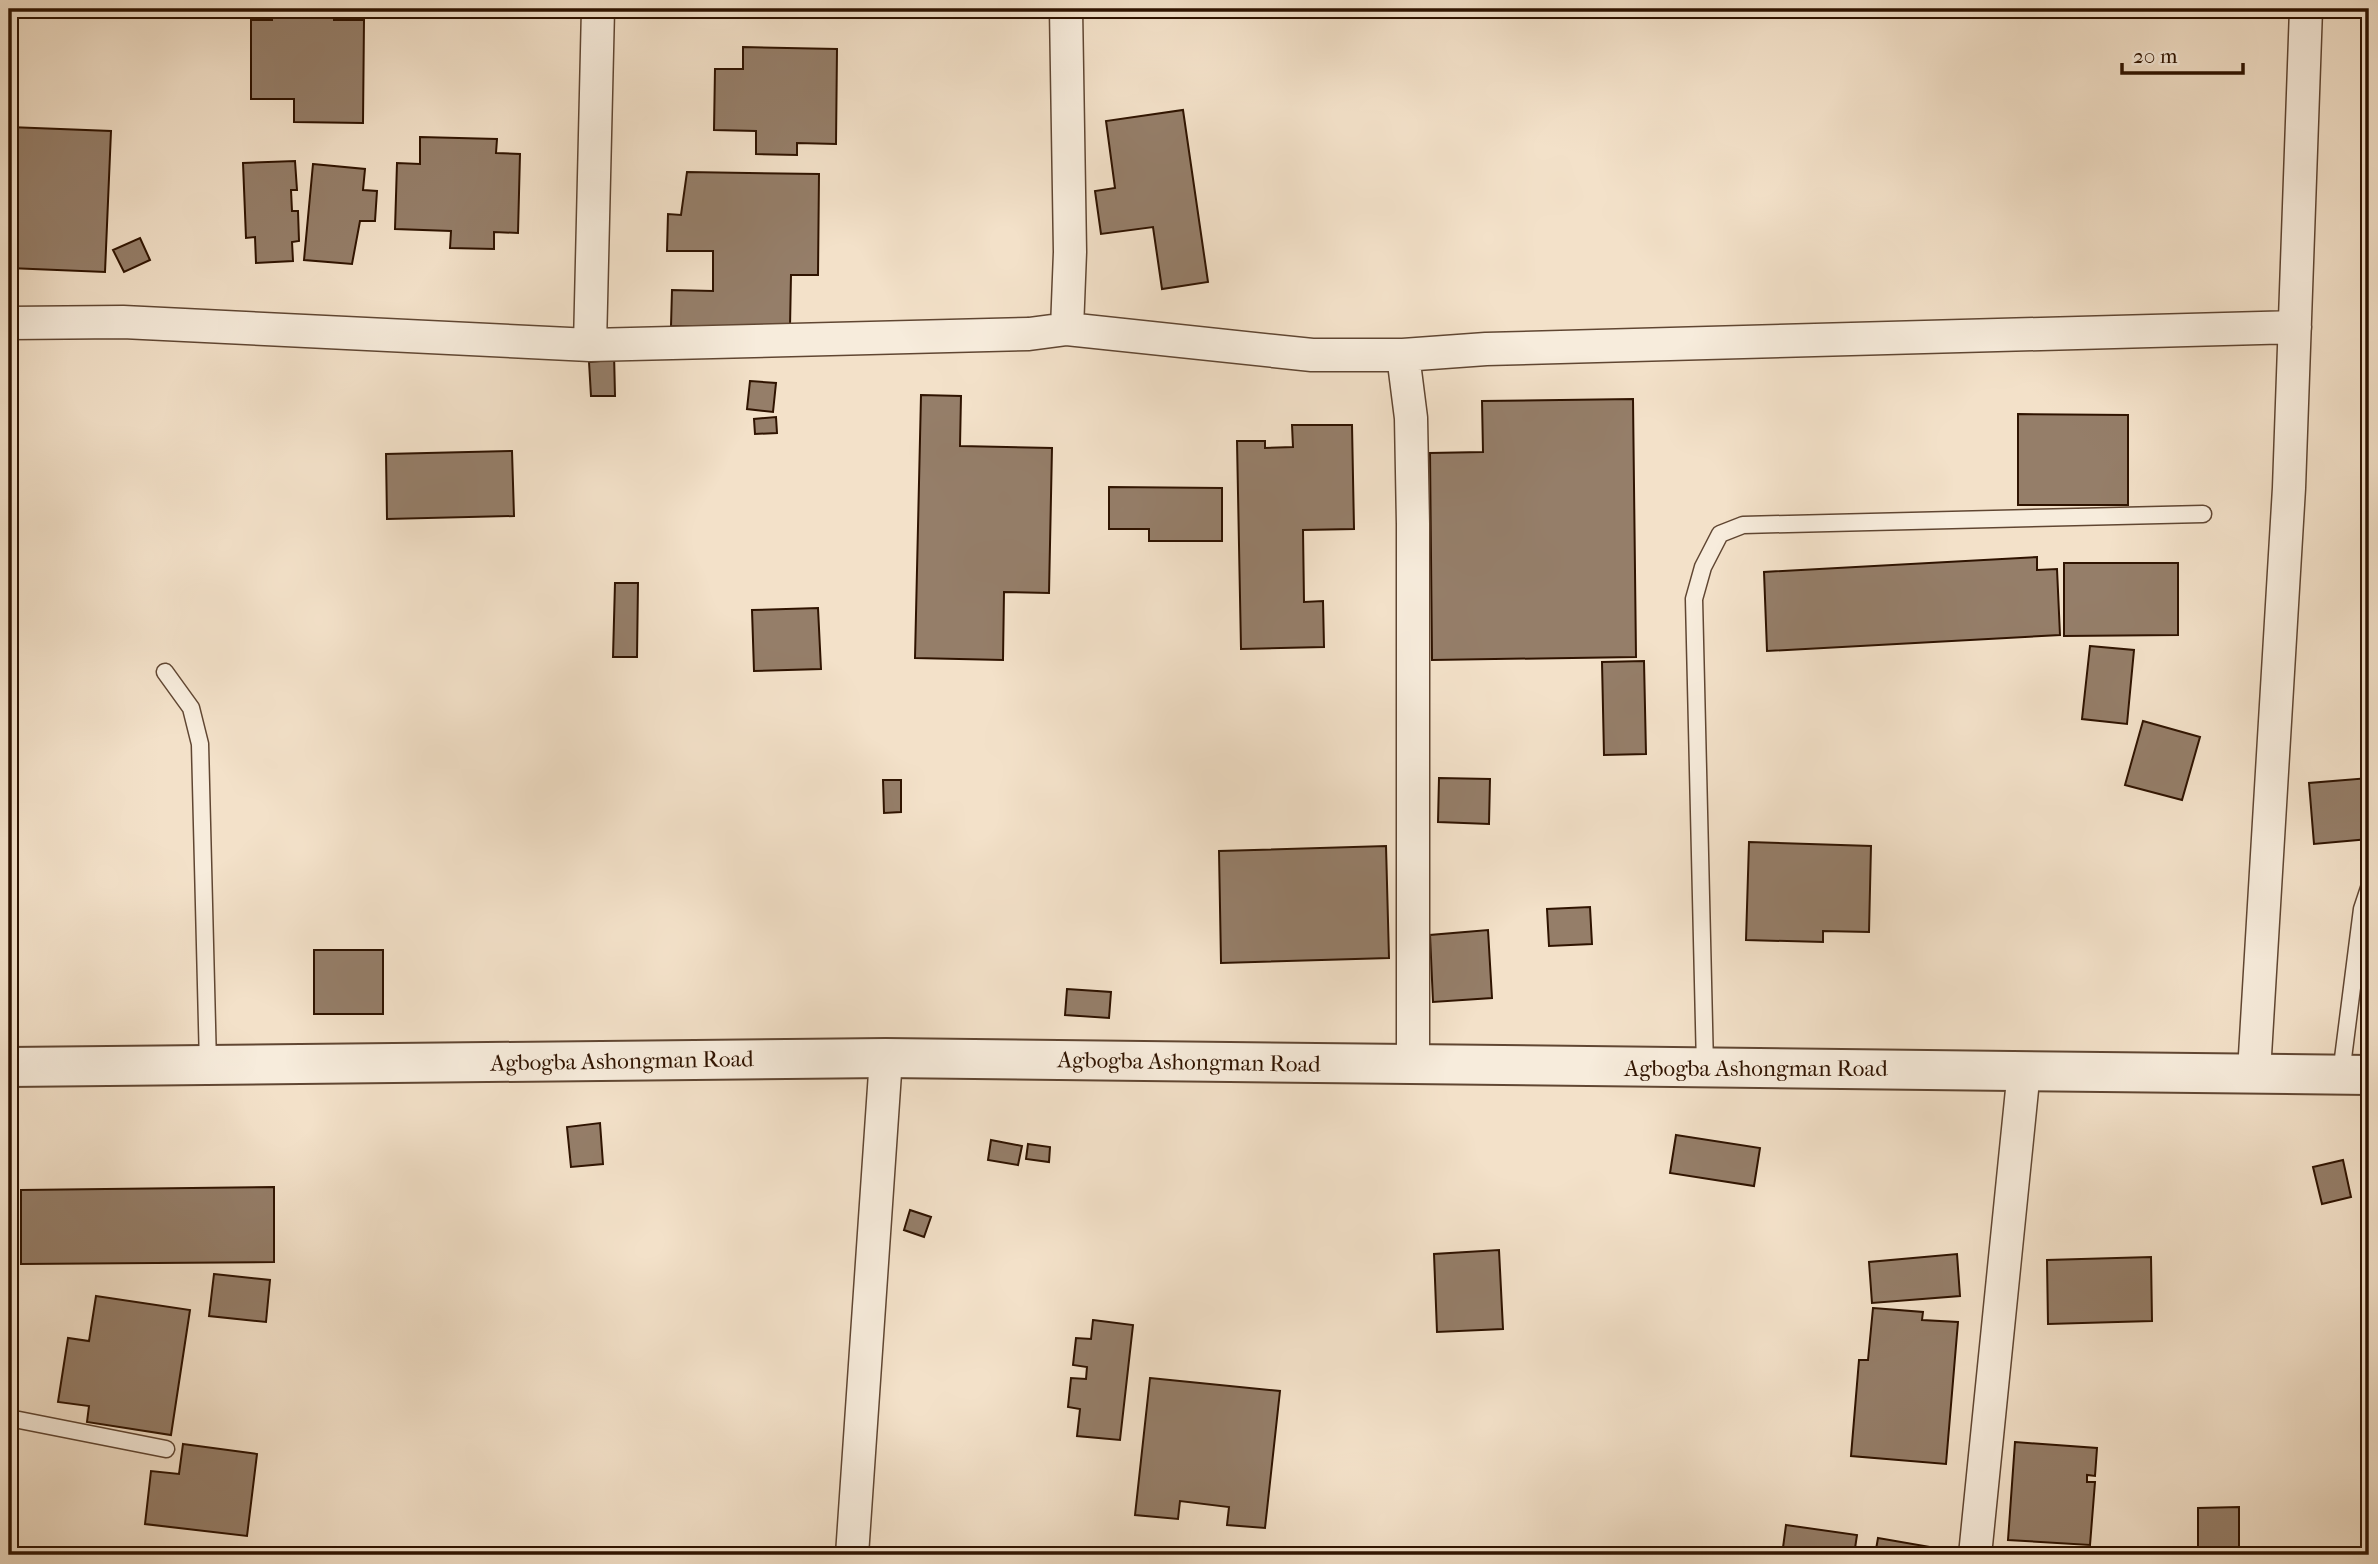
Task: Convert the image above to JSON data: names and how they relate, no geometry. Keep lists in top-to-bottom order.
{
  "streets": {
    "street": ["Agbogba Ashongman Road"]
  },
  "scale_bar": "20 m"
}
